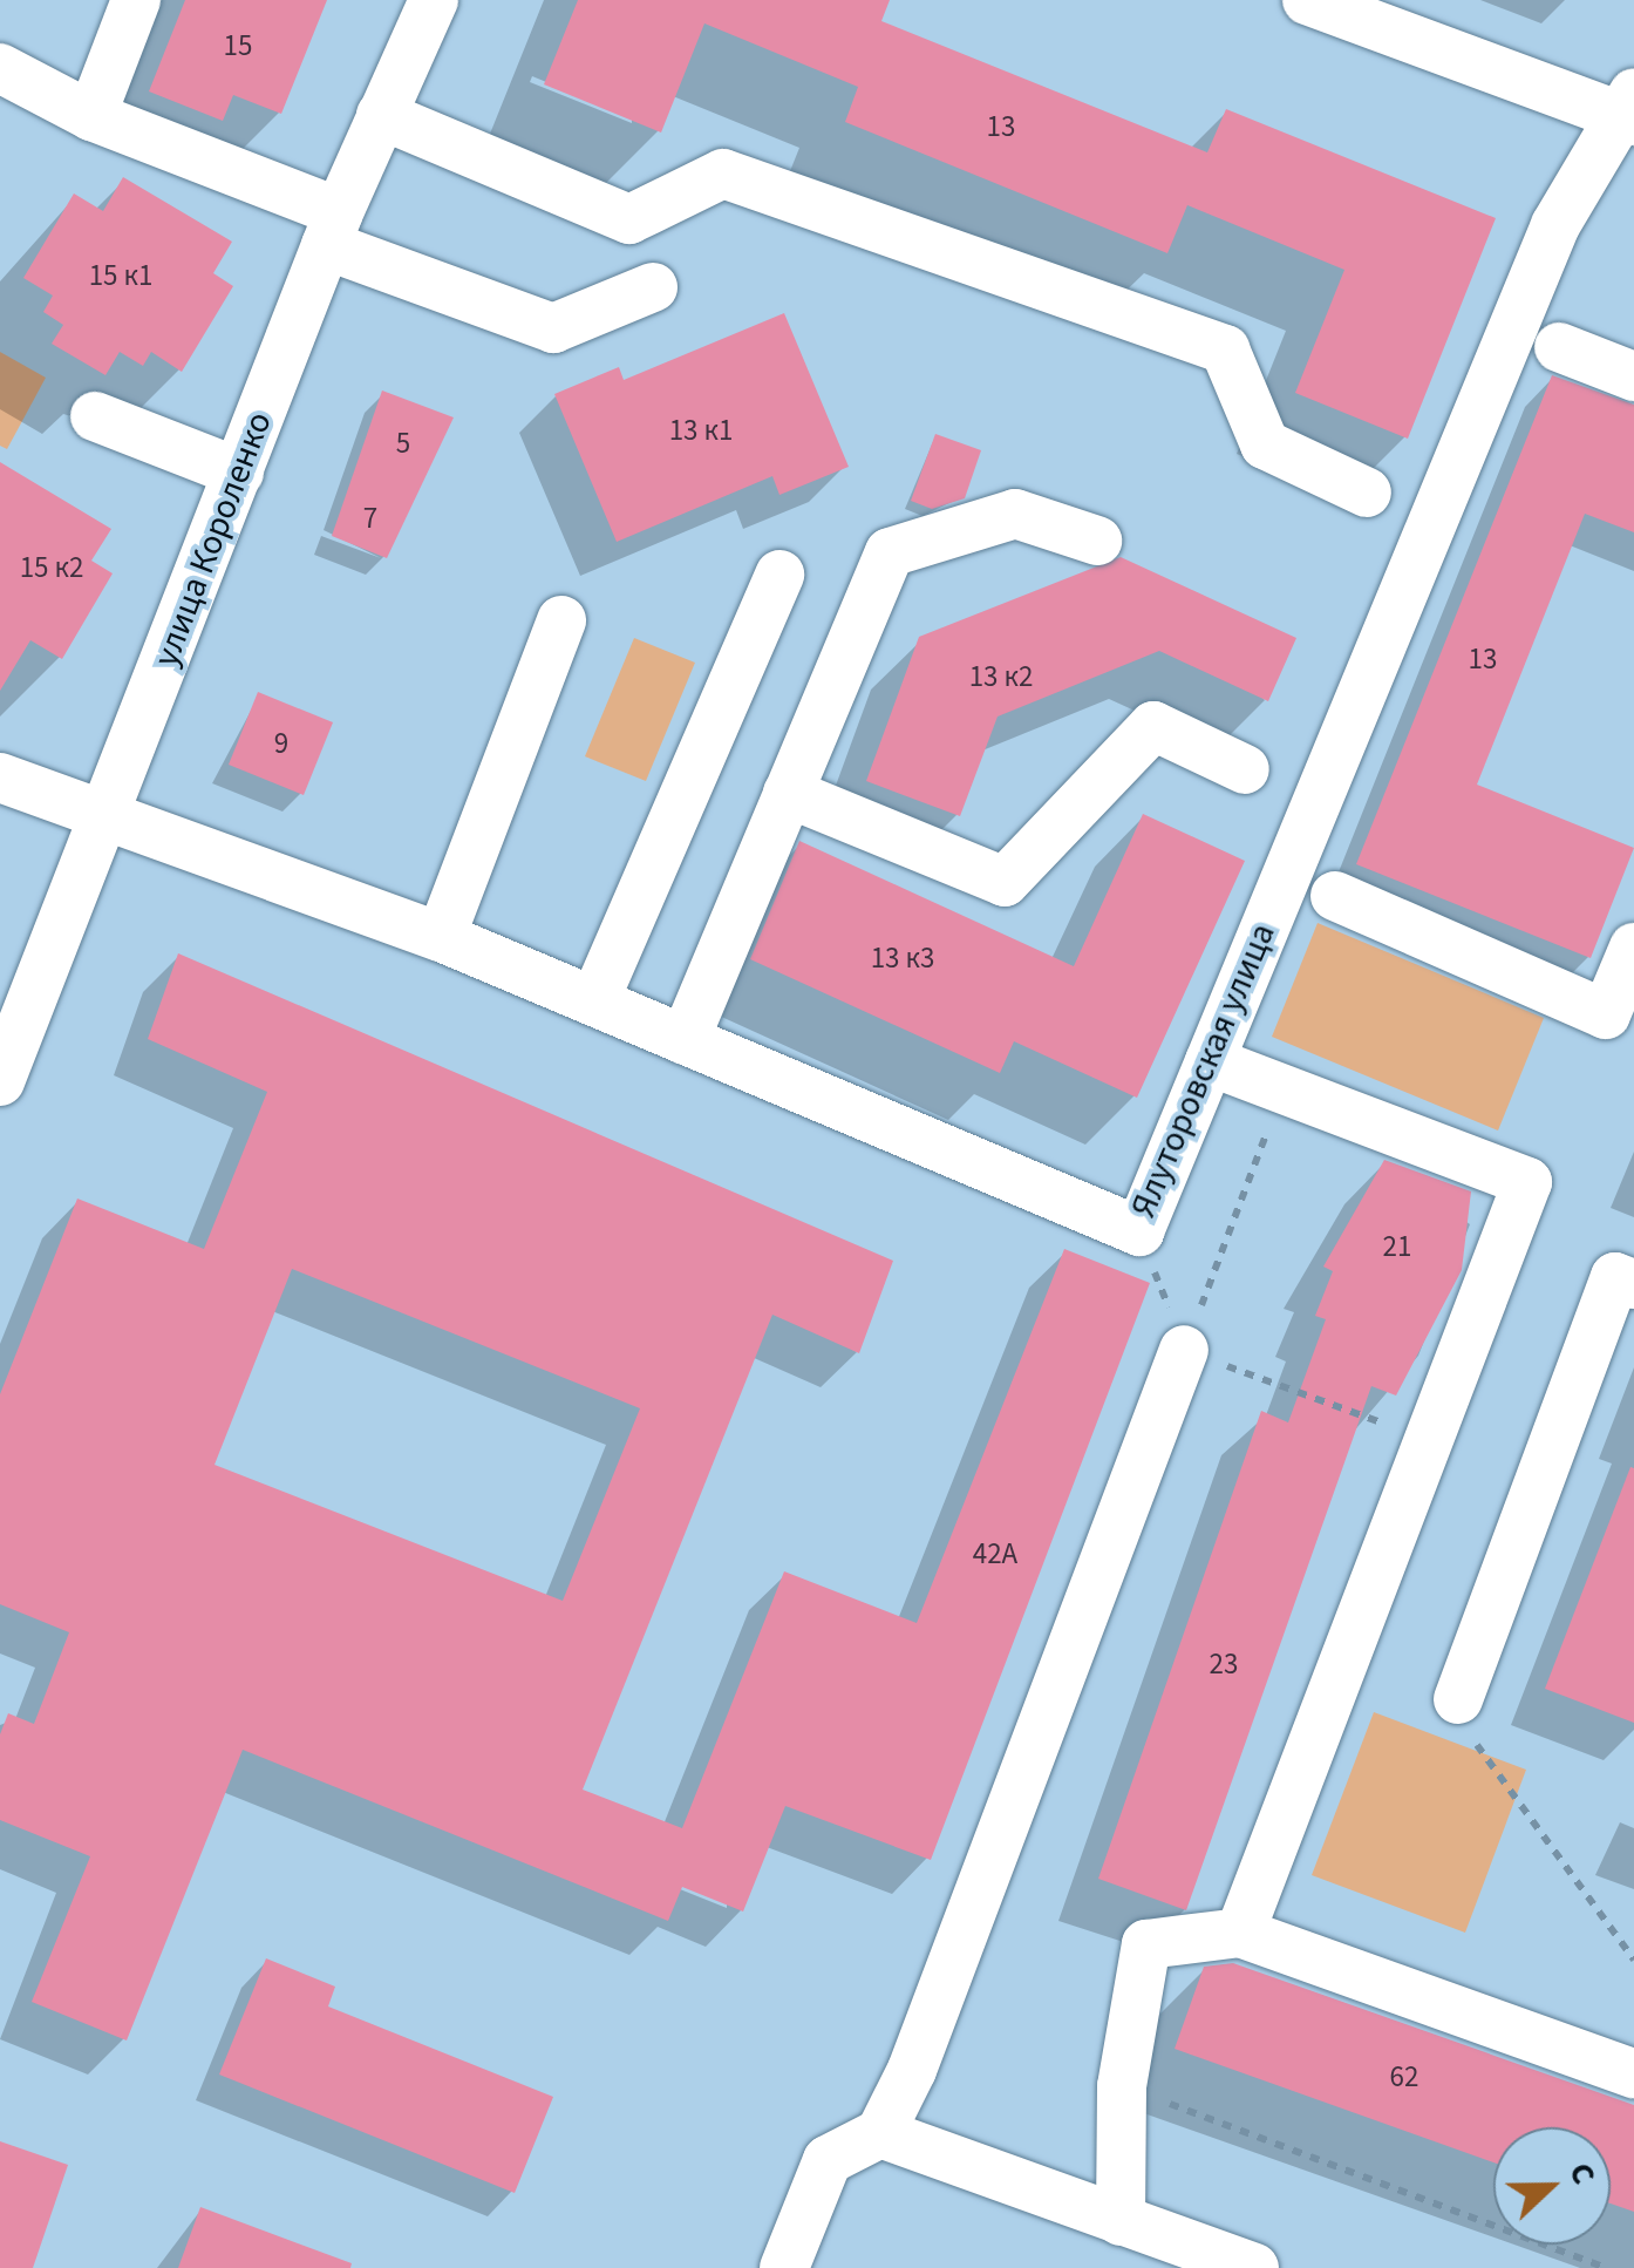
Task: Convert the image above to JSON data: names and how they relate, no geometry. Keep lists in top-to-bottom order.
{
  "streets": {
    "street": ["улица Короленко", "Ялуторовская улица"]
  },
  "crossings": [
    ["улица Короленко", "Ялуторовская улица"]
  ],
  "house_numbers": [
    "15",
    "13",
    "15 к1",
    "13 к1",
    "5",
    "7",
    "15 к2",
    "13",
    "13 к2",
    "9",
    "13 к3",
    "21",
    "42А",
    "23",
    "62"
  ],
  "north": "right"
}
